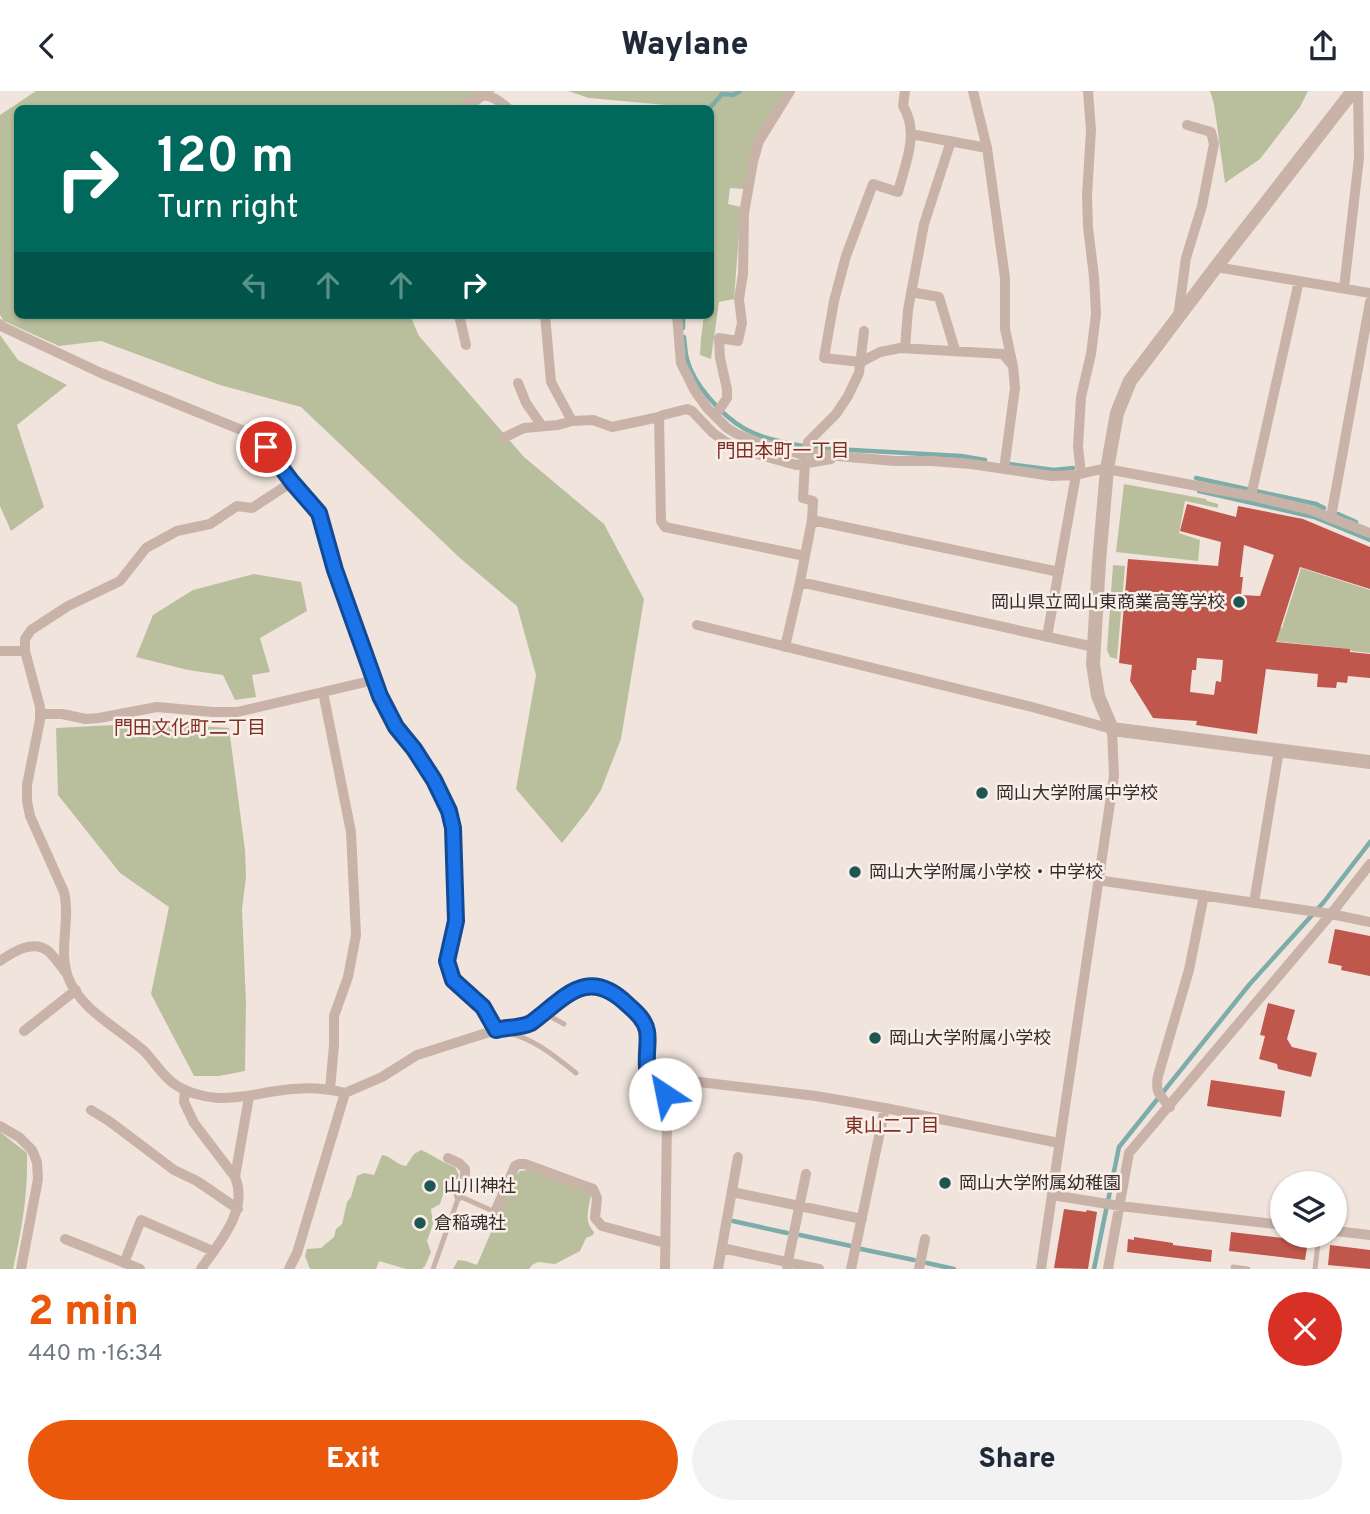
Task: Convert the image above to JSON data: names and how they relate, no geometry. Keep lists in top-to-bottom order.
{
  "districts": ["門田本町一丁目", "門田文化町二丁目", "東山二丁目"],
  "places": [
    "岡山県立岡山東商業高等学校",
    "岡山大学附属中学校",
    "岡山大学附属小学校・中学校",
    "岡山大学附属小学校",
    "岡山大学附属幼稚園",
    "山川神社",
    "倉稲魂社"
  ],
  "page": {
    "header": "Waylane",
    "turn": ["120 m", "Turn right"],
    "heading": ["2 min", "440 m · 16:34"],
    "buttons": ["Exit", "Share"]
  }
}
